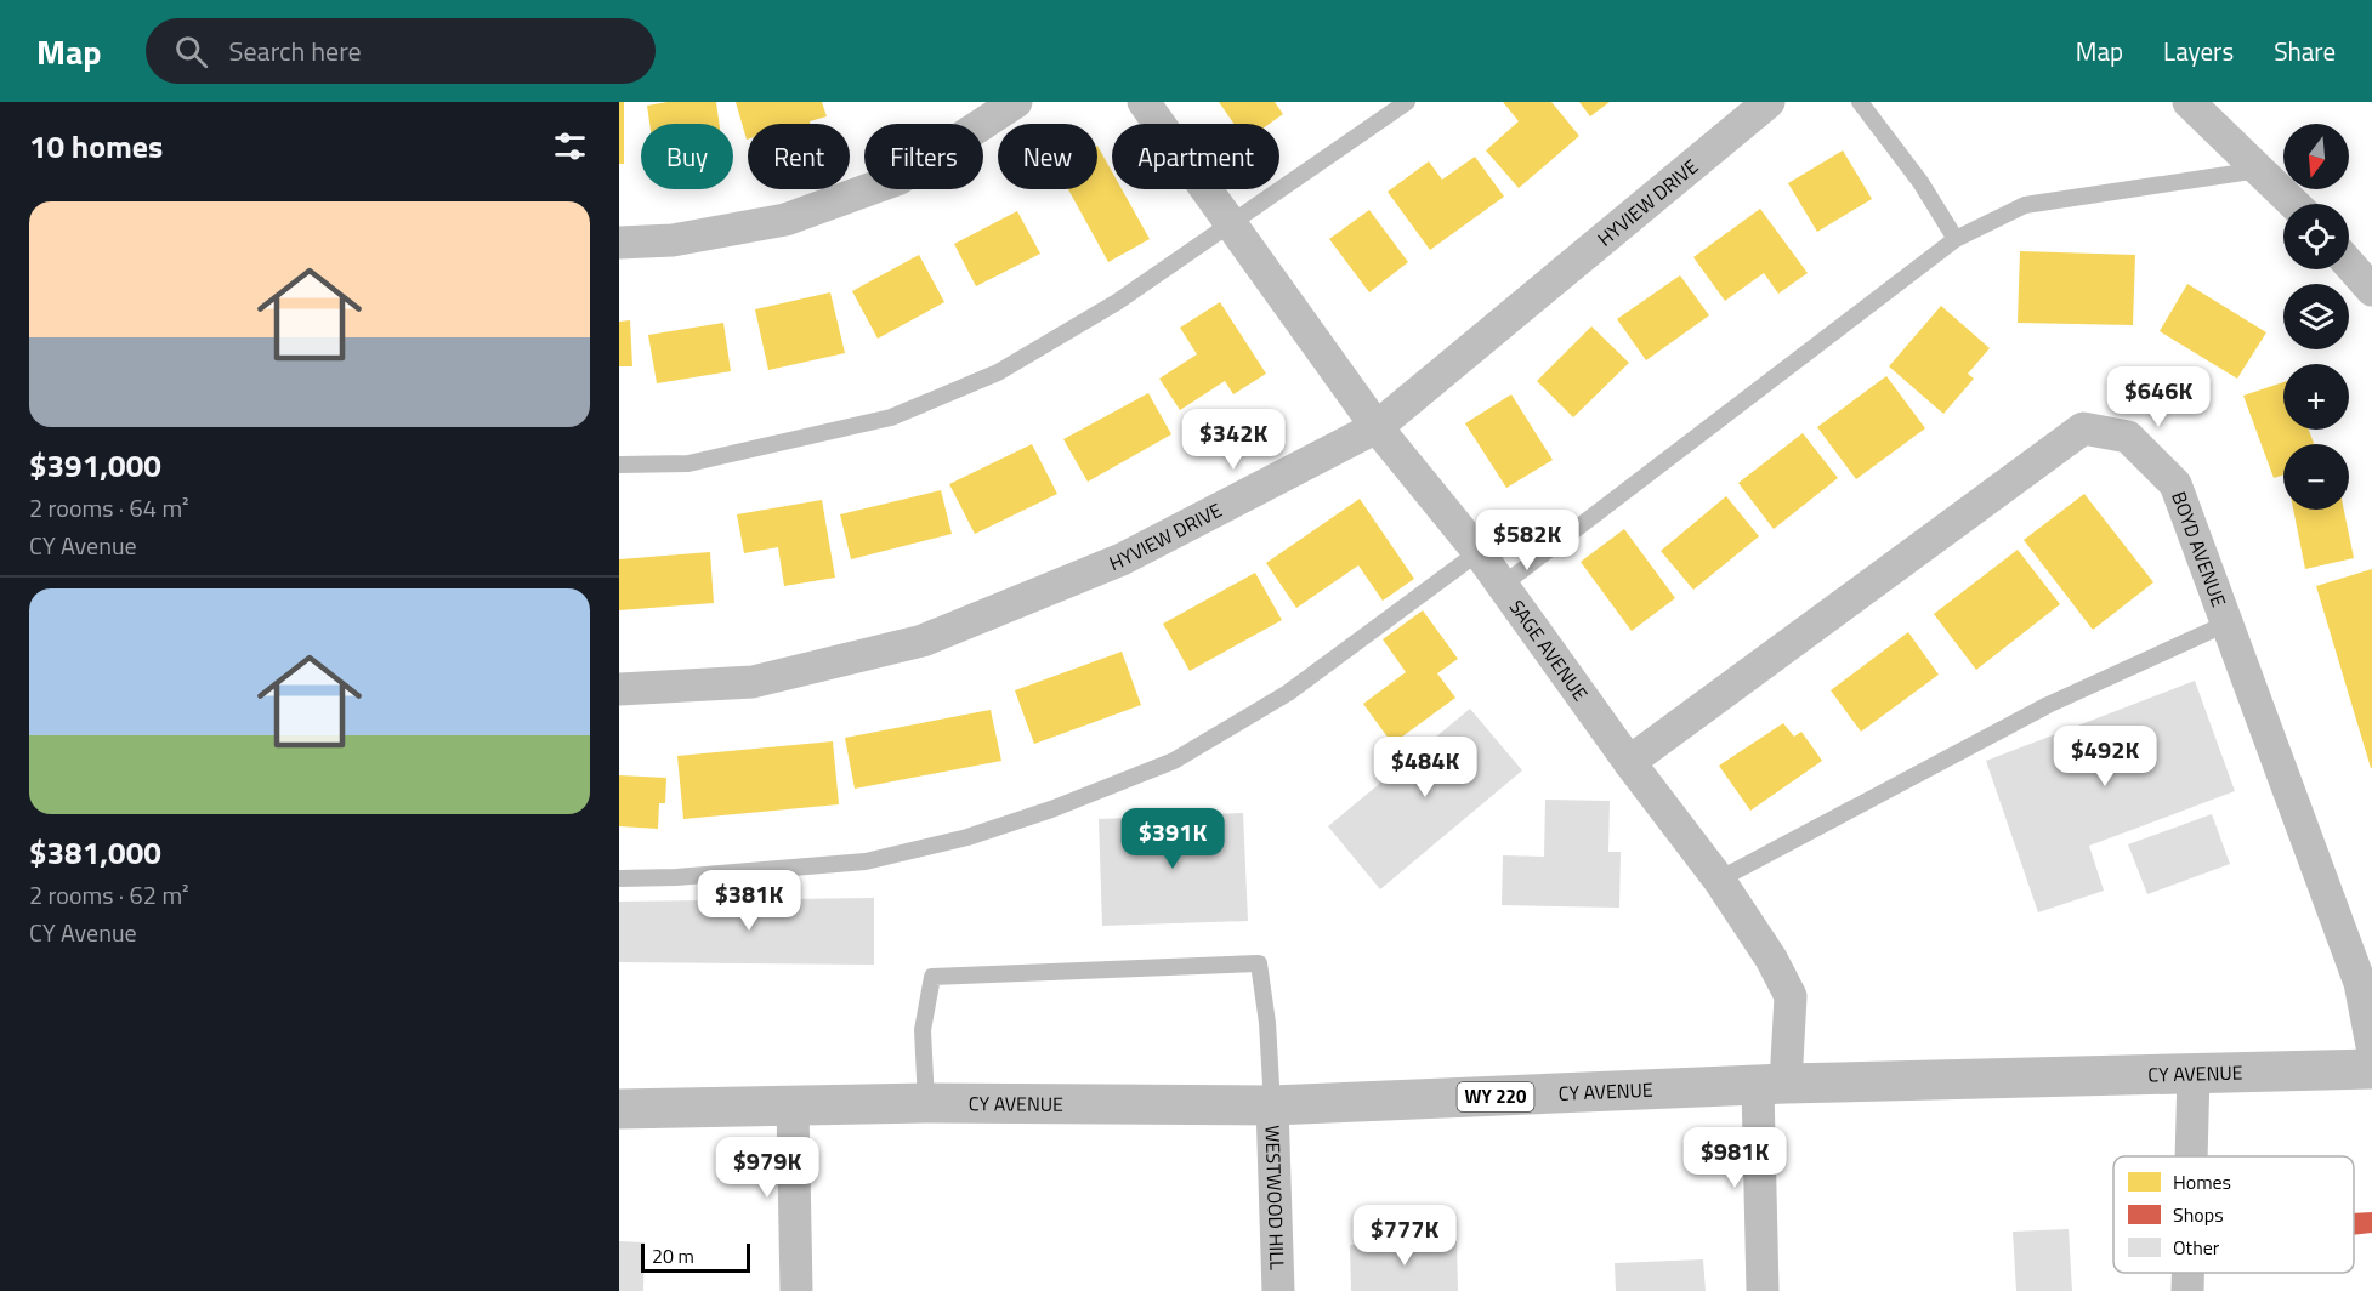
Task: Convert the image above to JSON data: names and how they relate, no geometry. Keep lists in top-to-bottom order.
{
  "streets": {
    "main road": ["CY AVENUE", "WY 220"],
    "street": [
      "HYVIEW DRIVE",
      "BOYD AVENUE",
      "SAGE AVENUE",
      "WESTWOOD HILL"
    ]
  },
  "crossings": [
    ["HYVIEW DRIVE", "SAGE AVENUE"],
    ["BOYD AVENUE", "SAGE AVENUE"],
    ["SAGE AVENUE", "CY AVENUE"],
    ["CY AVENUE", "WESTWOOD HILL"]
  ],
  "legend": ["Homes", "Shops", "Other"],
  "scale_bar": "20 m",
  "north": "bottom",
  "page": {
    "header": "Map",
    "search": "Search here",
    "nav": ["Map", "Layers", "Share"],
    "heading": "10 homes",
    "map_buttons": ["+", "−"],
    "chip": [
      "Buy",
      "Rent",
      "Filters",
      "New",
      "Apartment"
    ],
    "list": [
      {
        "name": "$391,000",
        "note": "2 rooms · 64 m² · CY Avenue"
      },
      {
        "name": "$381,000",
        "note": "2 rooms · 62 m² · CY Avenue"
      }
    ],
    "price": [
      "$646K",
      "$342K",
      "$582K",
      "$492K",
      "$484K",
      "$391K",
      "$381K",
      "$981K",
      "$979K",
      "$777K"
    ],
    "scale": "20 m"
  }
}
